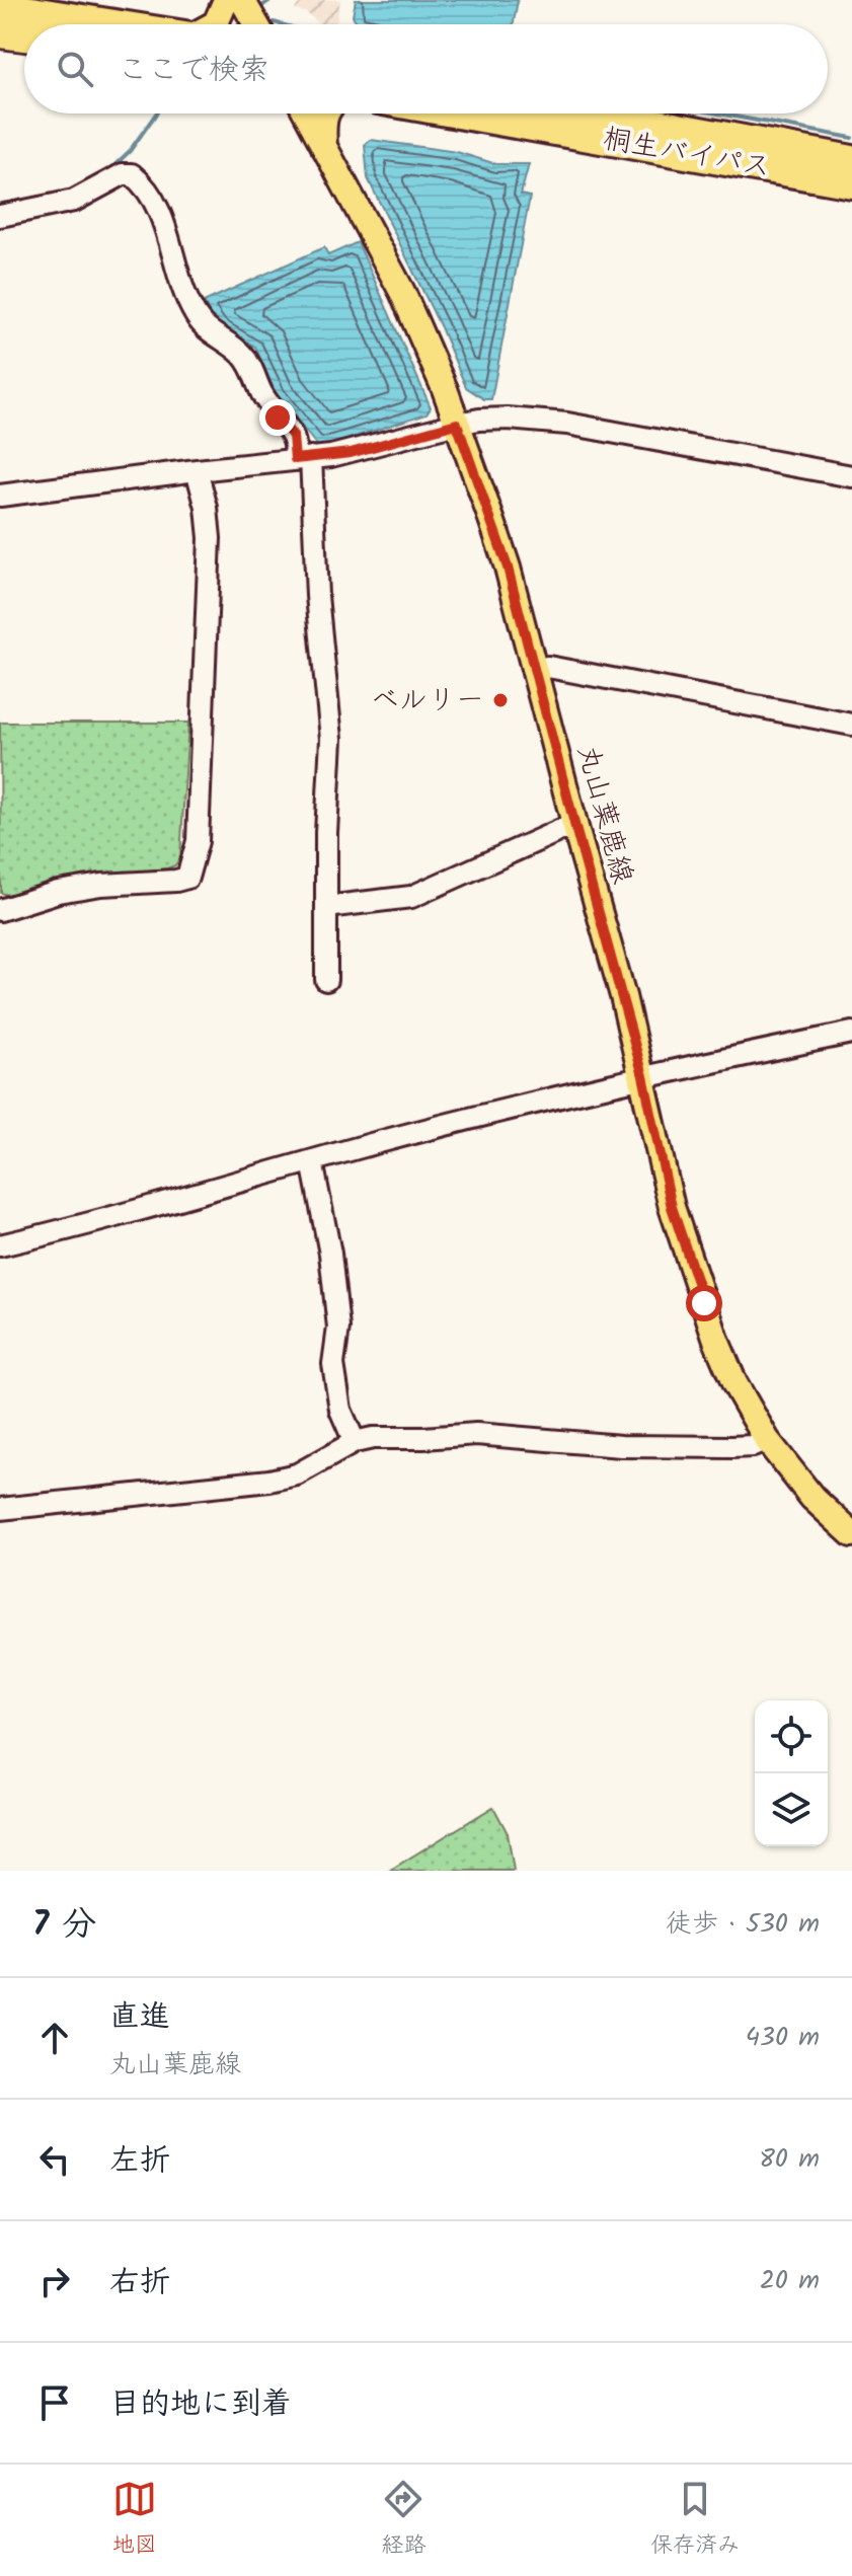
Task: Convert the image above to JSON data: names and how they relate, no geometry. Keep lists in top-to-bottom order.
{
  "streets": {
    "highway": ["桐生バイパス"],
    "main road": ["丸山葉鹿線"]
  },
  "places": ["ベルリー"],
  "page": {
    "search": "ここで検索",
    "heading": ["7 分", "徒歩 · 530 m"],
    "list": [
      ["直進", "丸山葉鹿線", "430 m"],
      ["左折", "80 m"],
      ["右折", "20 m"],
      "目的地に到着"
    ],
    "nav": ["地図", "経路", "保存済み"]
  }
}
